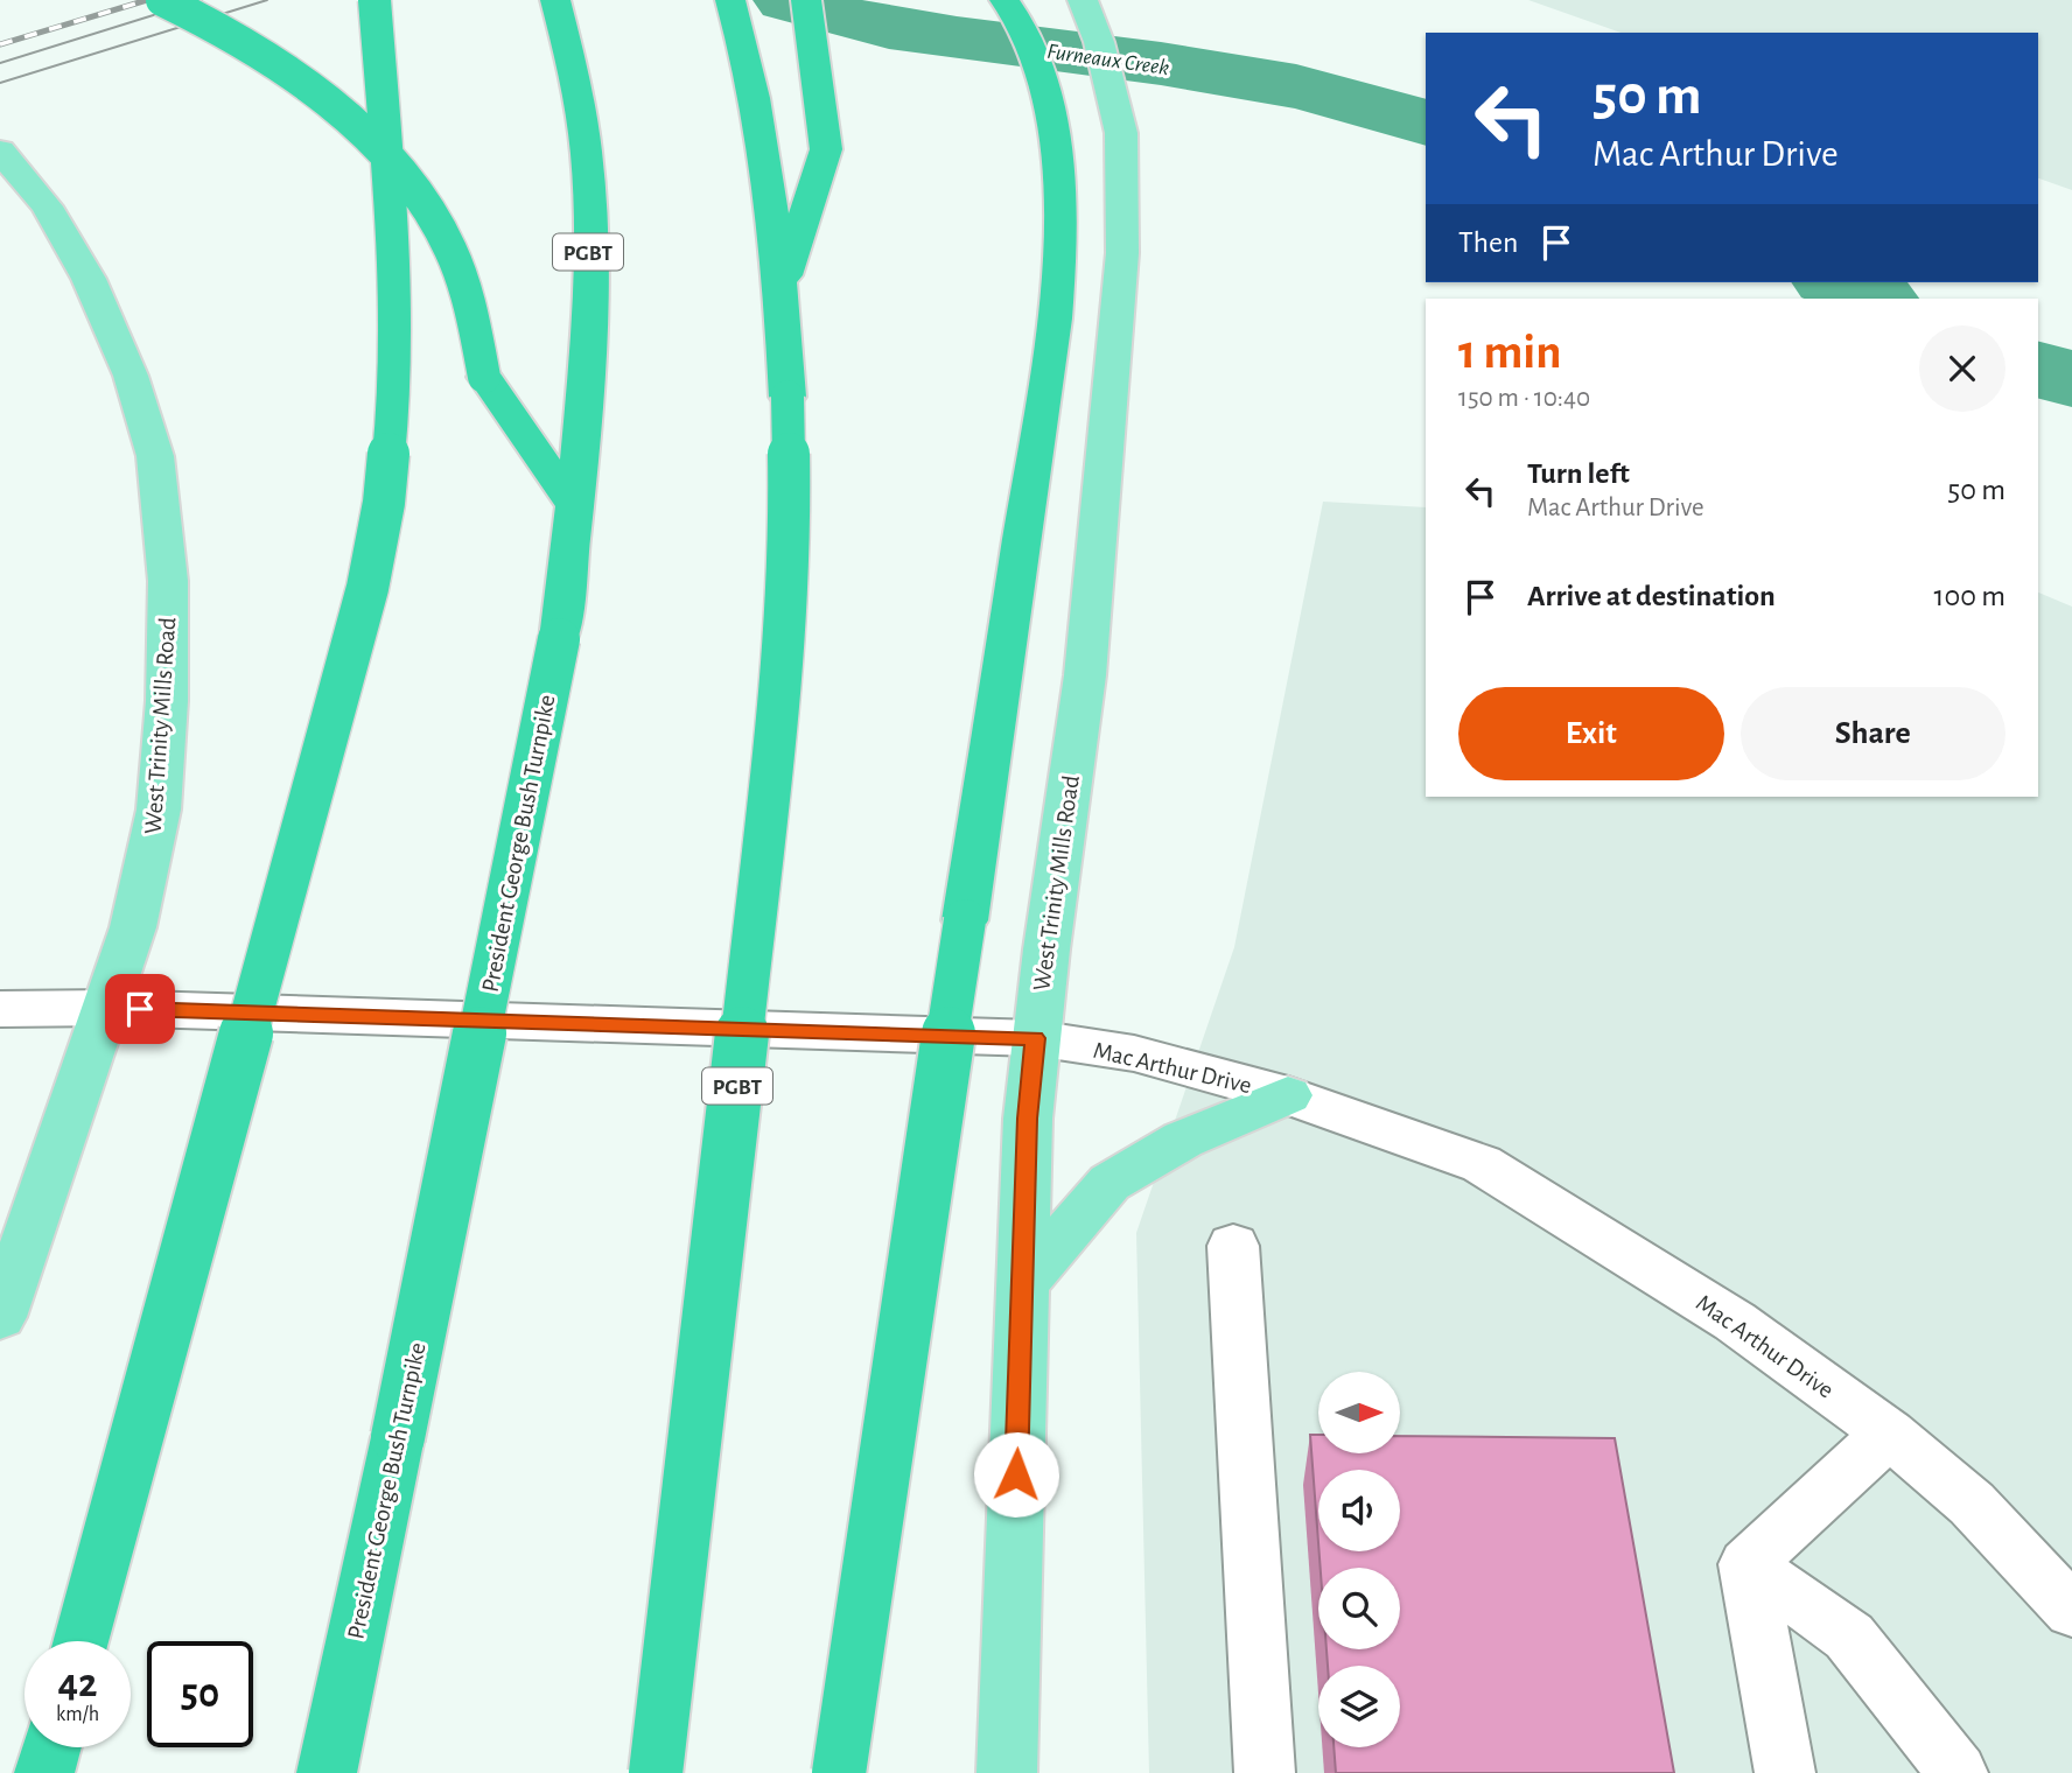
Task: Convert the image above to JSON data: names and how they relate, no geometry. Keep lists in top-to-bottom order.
{
  "streets": {
    "highway": ["PGBT", "President George Bush Turnpike"],
    "main road": ["West Trinity Mills Road"],
    "street": ["Mac Arthur Drive"]
  },
  "crossings": [
    ["West Trinity Mills Road", "Mac Arthur Drive"]
  ],
  "water": ["Furneaux Creek"],
  "north": "right",
  "page": {
    "turn": ["50 m", "Mac Arthur Drive"],
    "then": "Then",
    "heading": ["1 min", "150 m · 10:40"],
    "list": [
      {
        "name": "Turn left",
        "note": "Mac Arthur Drive",
        "value": "50 m"
      },
      {
        "name": "Arrive at destination",
        "value": "100 m"
      }
    ],
    "buttons": ["Exit", "Share"],
    "speed": "42 km/h",
    "limit": "50"
  }
}
